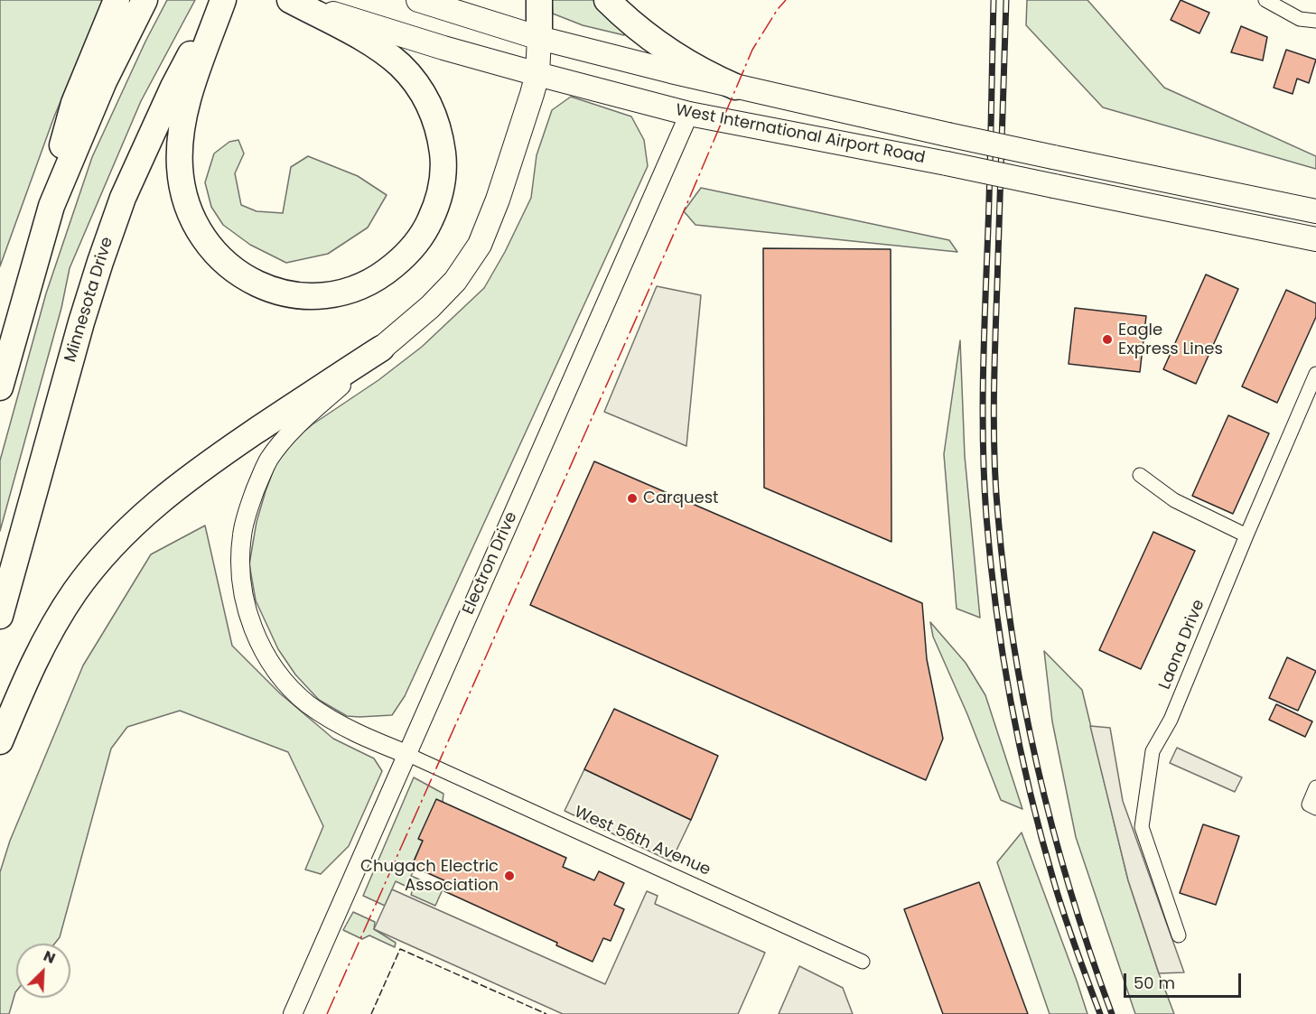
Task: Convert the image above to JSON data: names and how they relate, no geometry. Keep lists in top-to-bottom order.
{
  "streets": {
    "highway": ["Minnesota Drive"],
    "main road": ["West International Airport Road"],
    "street": ["Electron Drive", "Laona Drive", "West 56th Avenue"]
  },
  "crossings": [
    ["West International Airport Road", "Electron Drive"],
    ["Electron Drive", "West 56th Avenue"]
  ],
  "places": ["Eagle Express Lines", "Carquest", "Chugach Electric Association"],
  "scale_bar": "50 m",
  "north": "top right"
}
